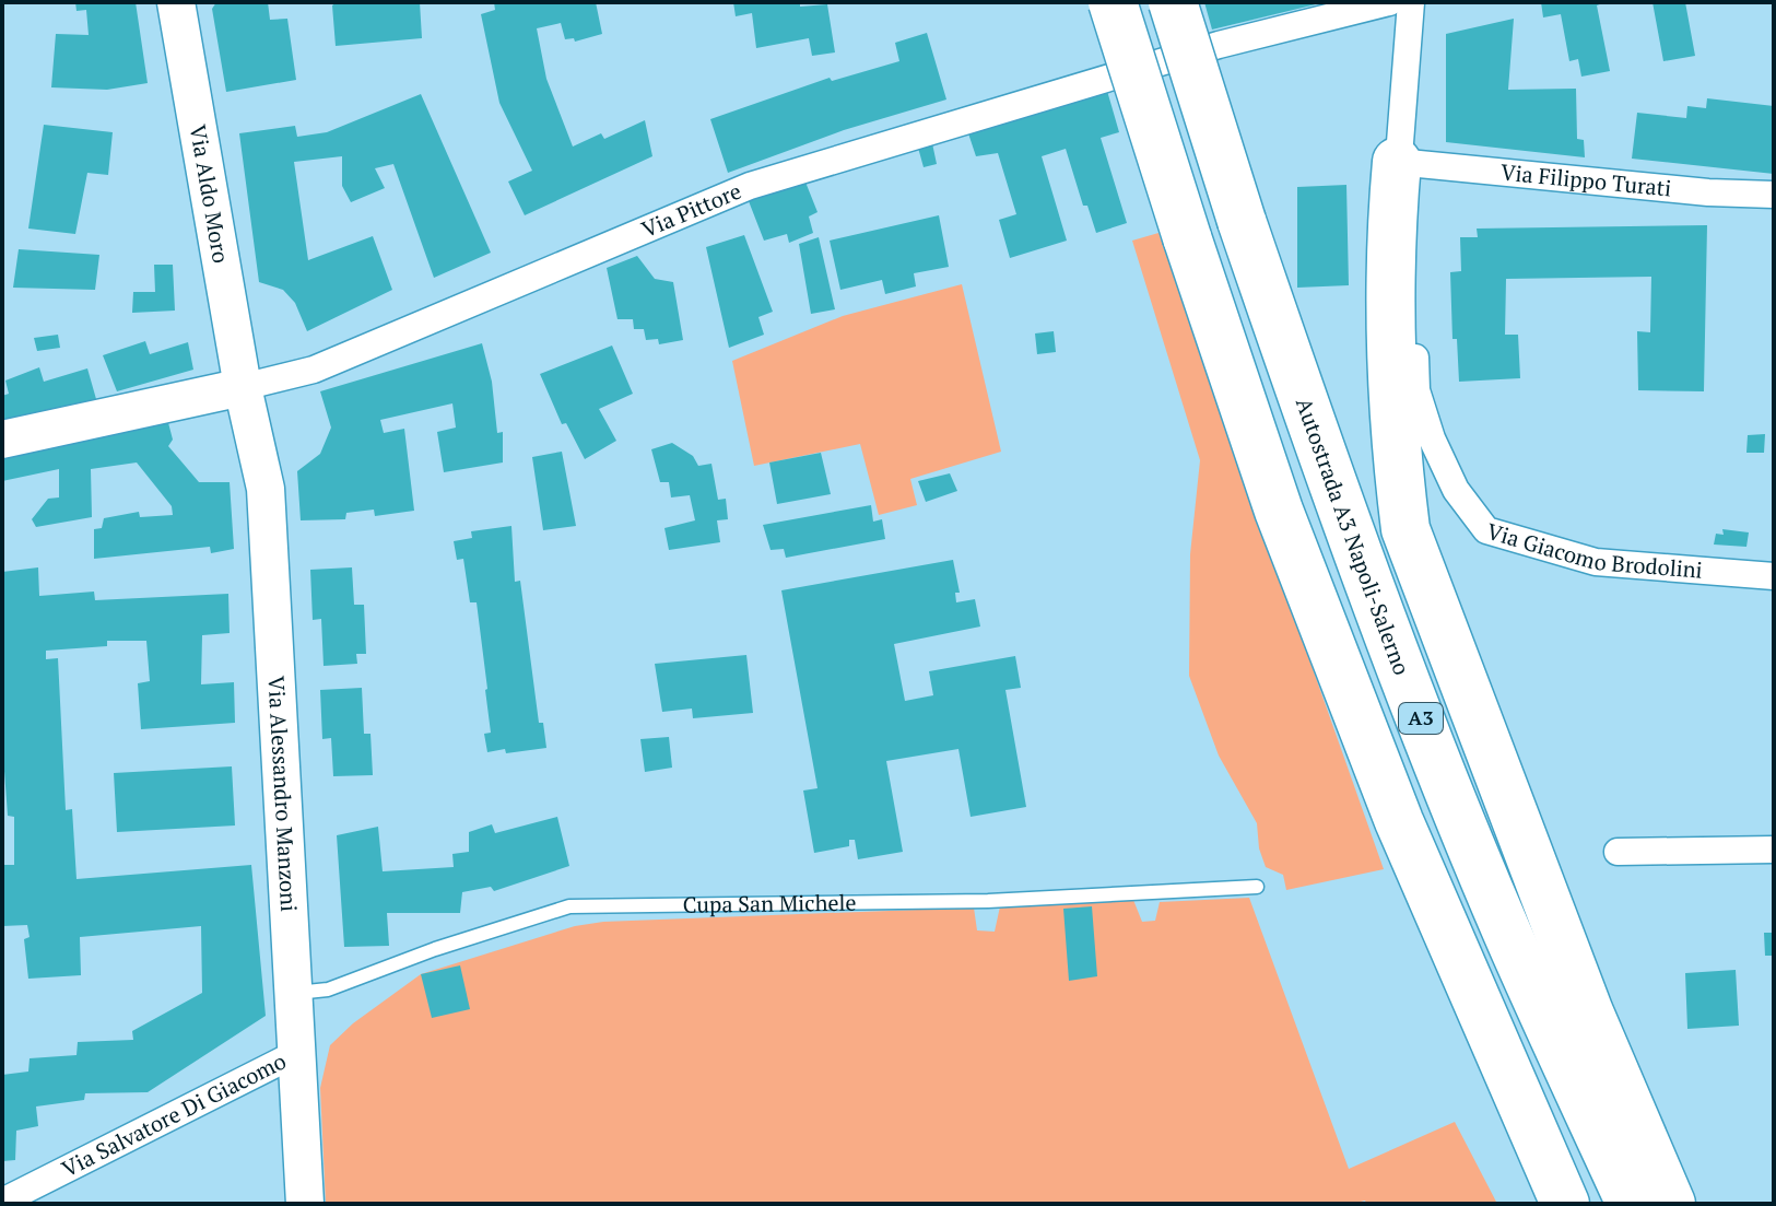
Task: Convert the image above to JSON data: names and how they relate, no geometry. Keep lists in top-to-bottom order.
{
  "streets": {
    "highway": ["Autostrada A3 Napoli-Salerno", "A3"],
    "street": [
      "Via Filippo Turati",
      "Via Aldo Moro",
      "Via Pittore",
      "Via Giacomo Brodolini",
      "Via Alessandro Manzoni",
      "Via Salvatore Di Giacomo"
    ],
    "lane": ["Cupa San Michele"]
  },
  "crossings": [
    ["Via Filippo Turati", "Via Giacomo Brodolini"],
    ["Via Aldo Moro", "Via Pittore"],
    ["Via Aldo Moro", "Via Alessandro Manzoni"],
    ["Via Pittore", "Via Alessandro Manzoni"],
    ["Via Alessandro Manzoni", "Cupa San Michele"],
    ["Via Alessandro Manzoni", "Via Salvatore Di Giacomo"]
  ]
}
